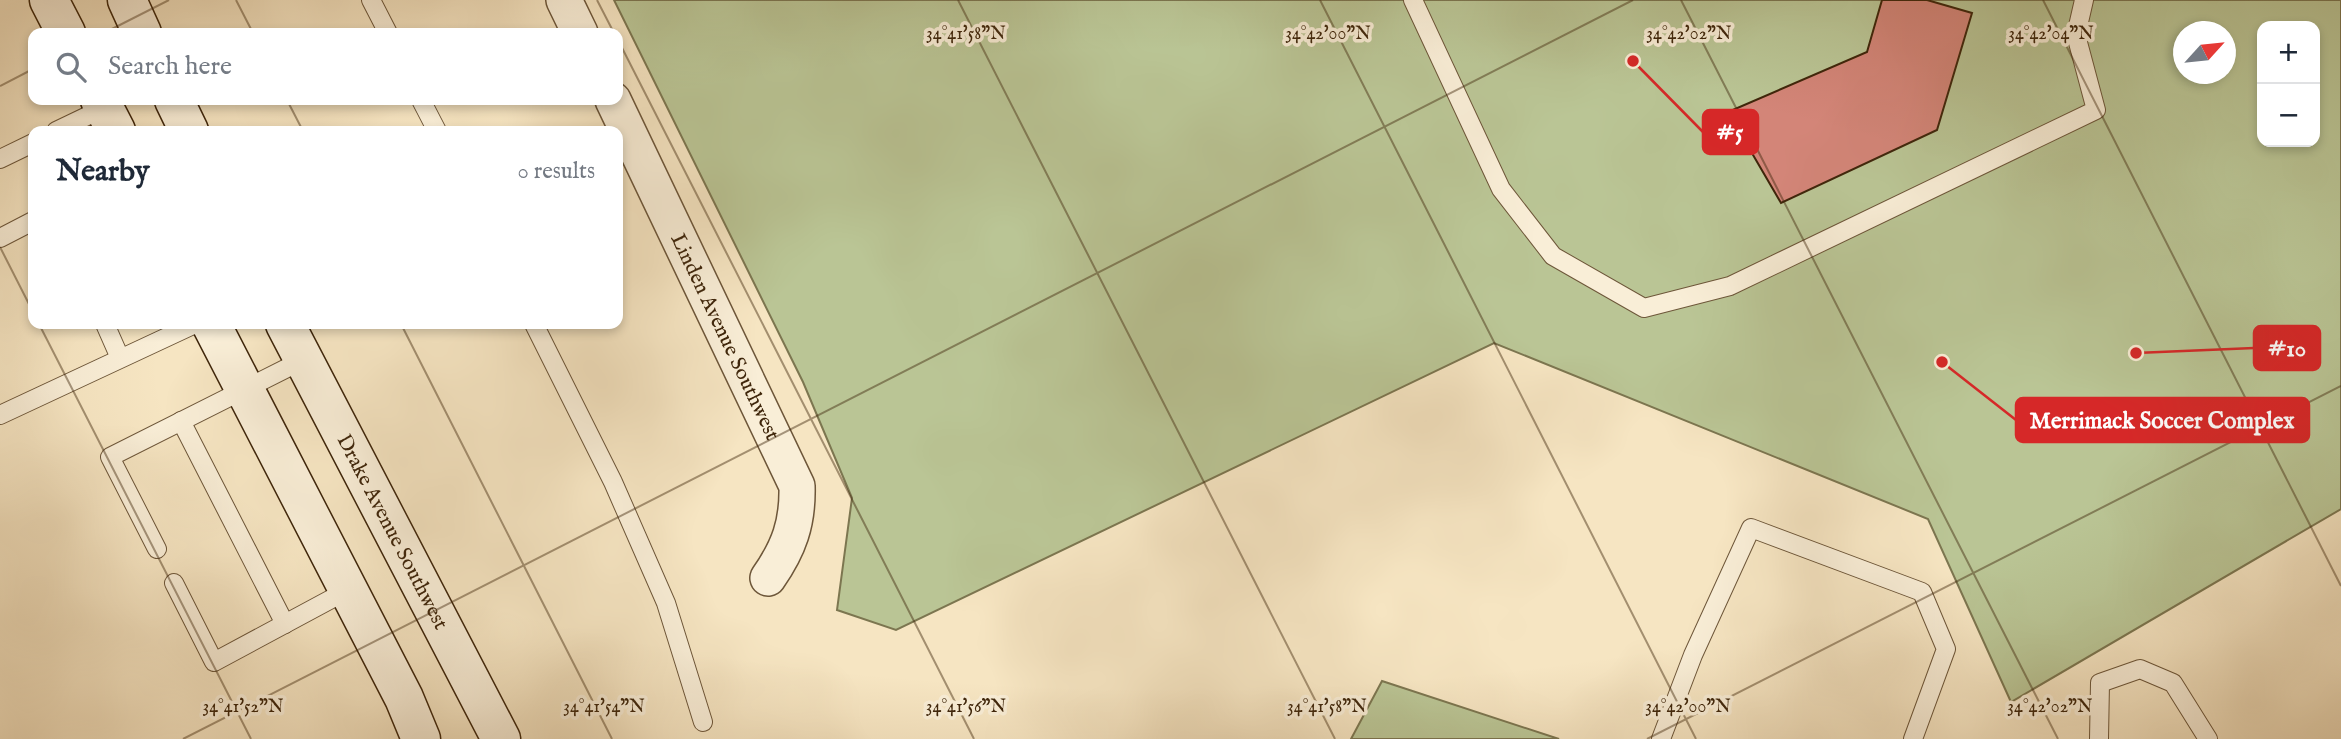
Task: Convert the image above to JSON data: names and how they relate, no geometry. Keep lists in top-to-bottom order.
{
  "streets": {
    "street": ["Linden Avenue Southwest", "Drake Avenue Southwest"]
  },
  "places": ["#5", "#10", "Merrimack Soccer Complex"],
  "north": "top right",
  "page": {
    "map_buttons": ["+", "−"],
    "search": "Search here",
    "heading": ["Nearby", "0 results"]
  },
  "coordinates": [
    "34°41'58\"N",
    "34°42'00\"N",
    "34°42'02\"N",
    "34°42'04\"N",
    "34°41'52\"N",
    "34°41'54\"N",
    "34°41'56\"N"
  ]
}
